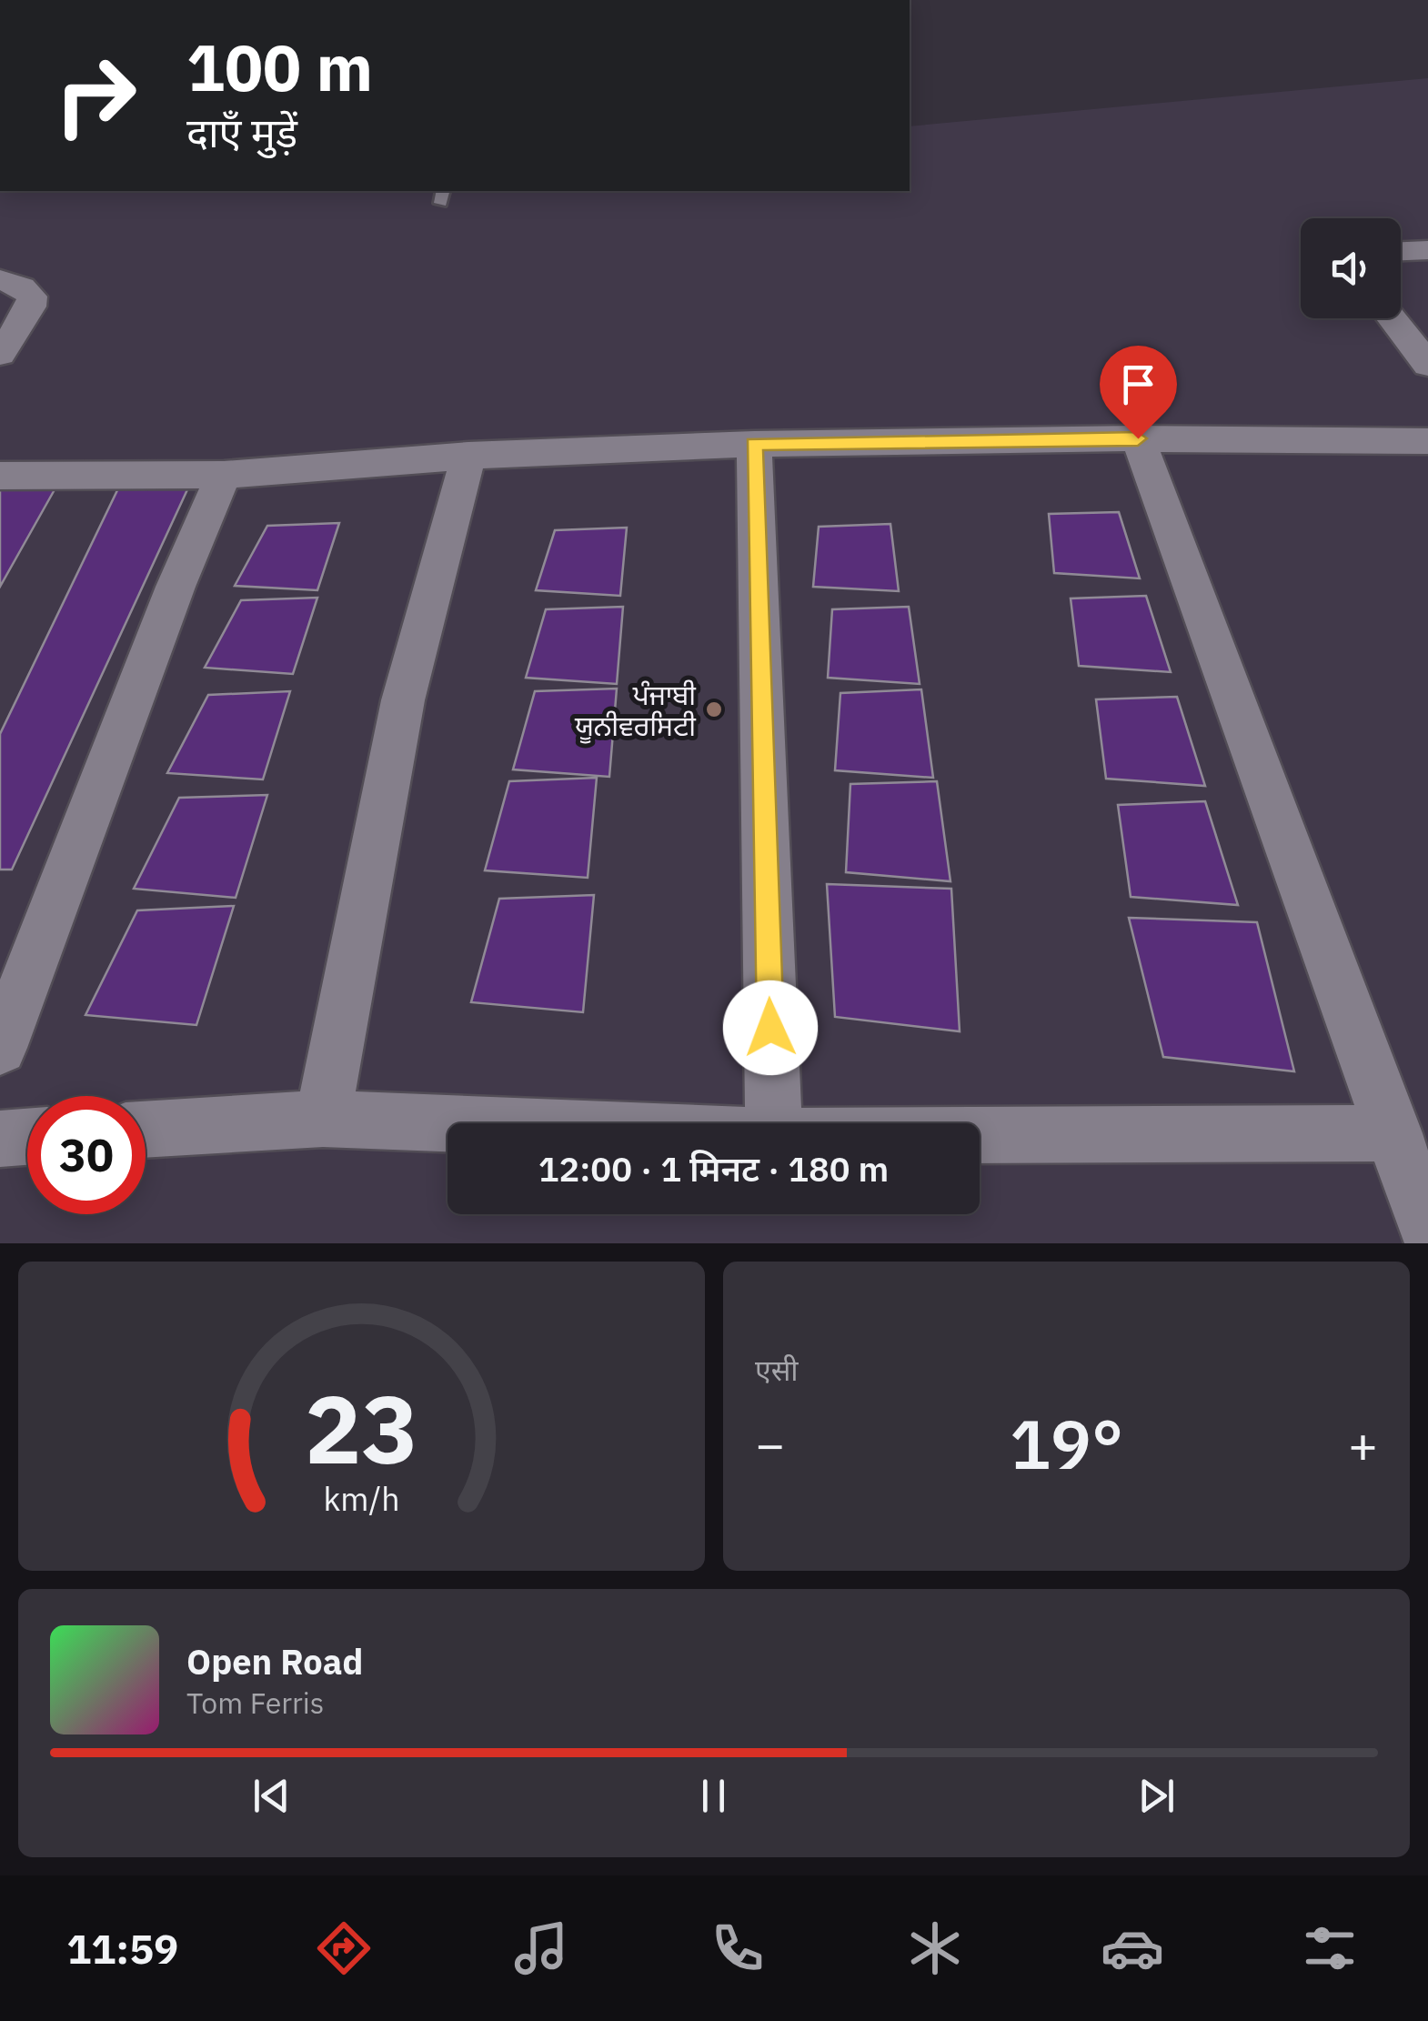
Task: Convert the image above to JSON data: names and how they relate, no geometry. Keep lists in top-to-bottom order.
{
  "places": ["ਪੰਜਾਬੀ ਯੂਨੀਵਰਸਿਟੀ"],
  "page": {
    "turn": ["100 m", "दाएँ मुड़ें"],
    "limit": "30",
    "trip": "12:00 · 1 मिनट · 180 m",
    "tile": "एसी",
    "heat": ["−", "19°", "+"],
    "song": ["Open Road", "Tom Ferris"],
    "tabs": "11:59",
    "gauge": ["23", "km/h"]
  }
}
